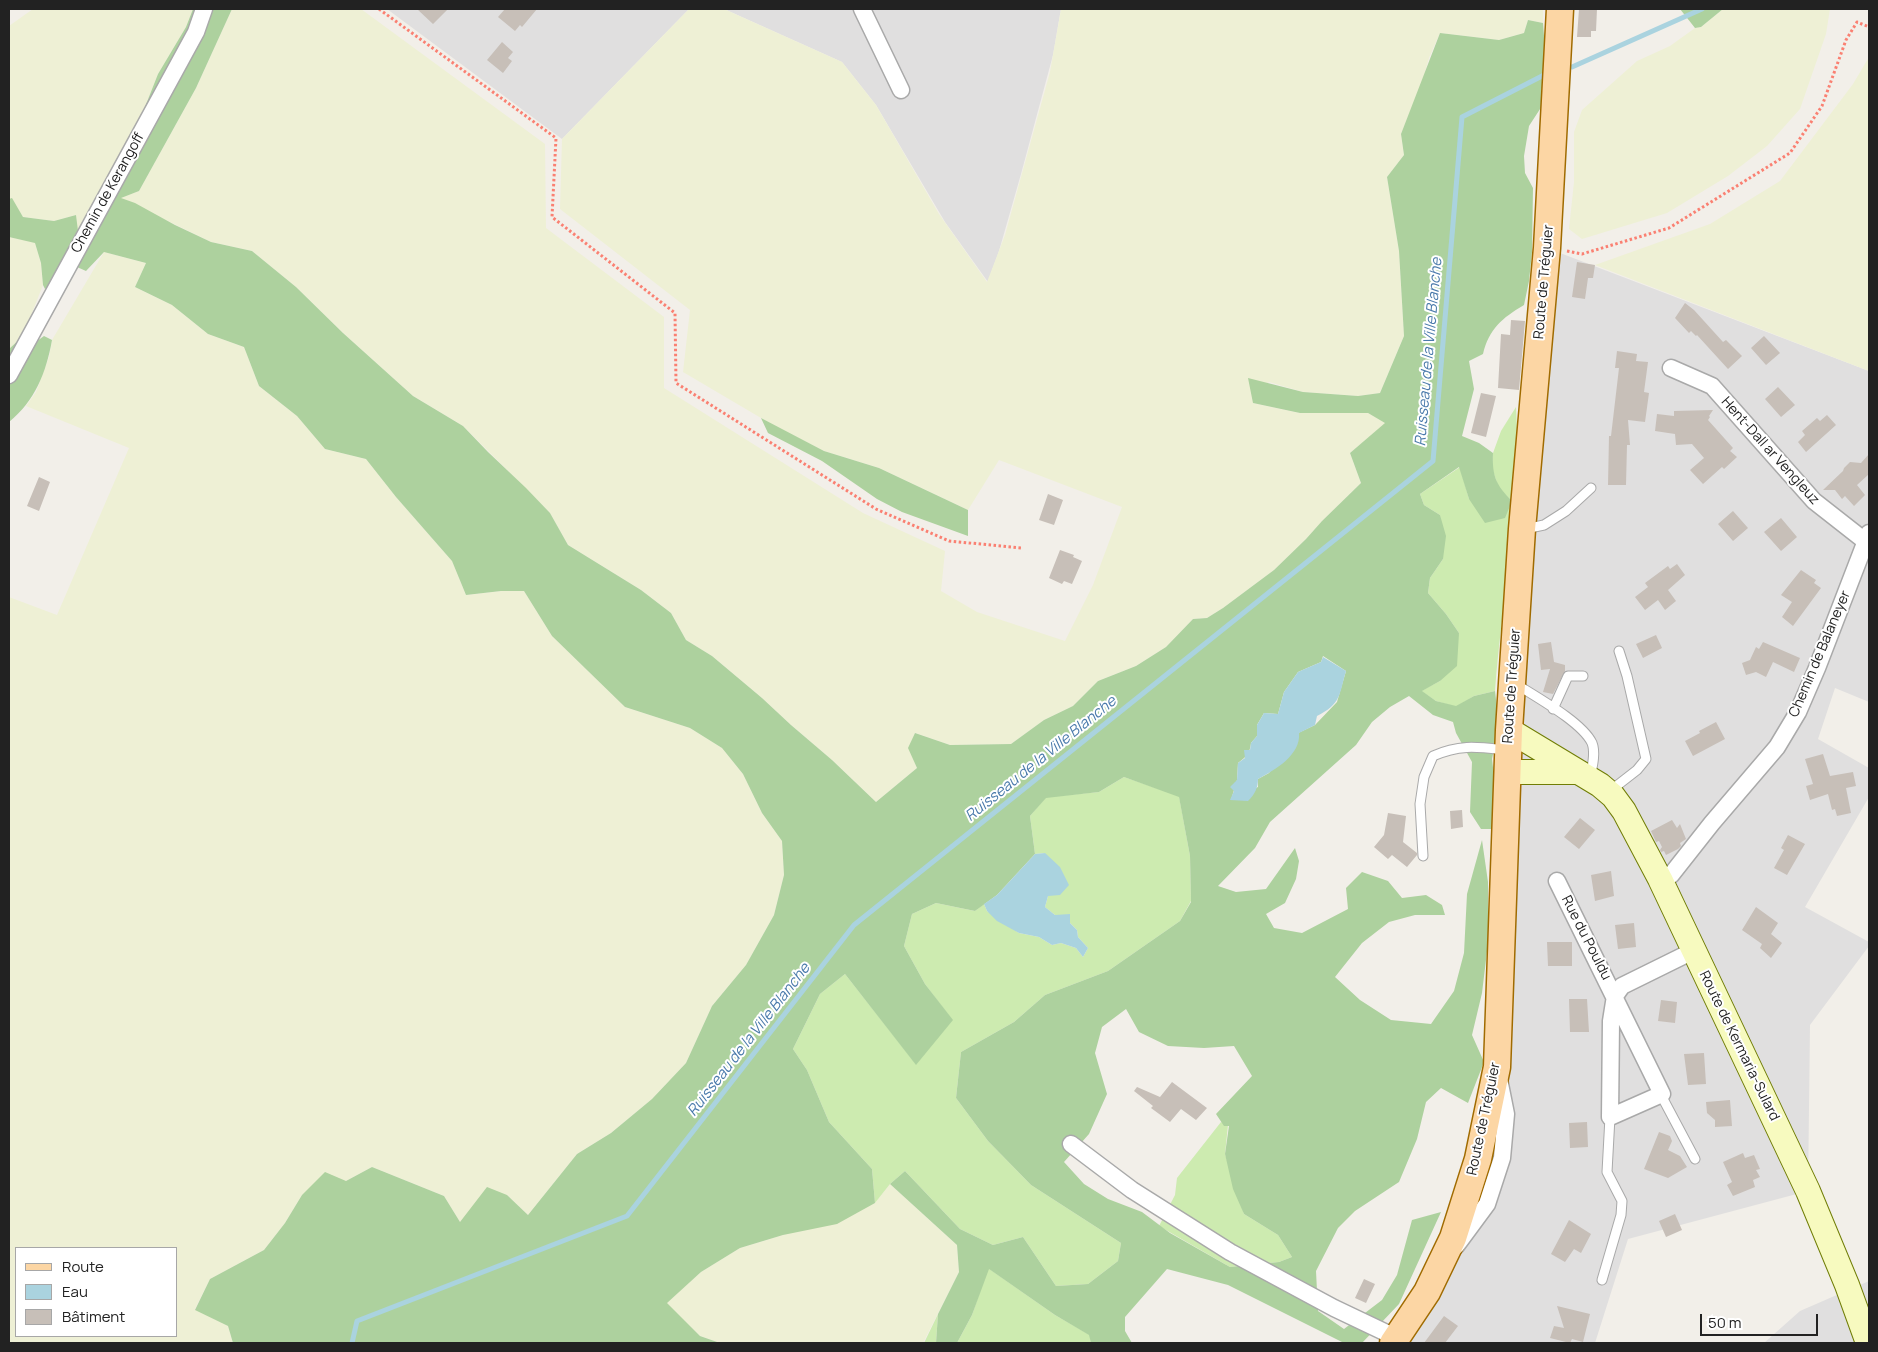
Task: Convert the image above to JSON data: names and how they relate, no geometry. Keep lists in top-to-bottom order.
{
  "streets": {
    "main road": ["Route de Tréguier"],
    "street": [
      "Chemin de Kerangoff",
      "Hent-Dall ar Vengleuz",
      "Chemin de Balaneyer",
      "Rue du Pouldu",
      "Route de Kermaria-Sulard"
    ]
  },
  "crossings": [
    ["Route de Tréguier", "Route de Kermaria-Sulard"],
    ["Hent-Dall ar Vengleuz", "Chemin de Balaneyer"],
    ["Chemin de Balaneyer", "Route de Kermaria-Sulard"]
  ],
  "water": ["Ruisseau de la Ville Blanche"],
  "legend": ["Route", "Eau", "Bâtiment"],
  "scale_bar": "50 m"
}
